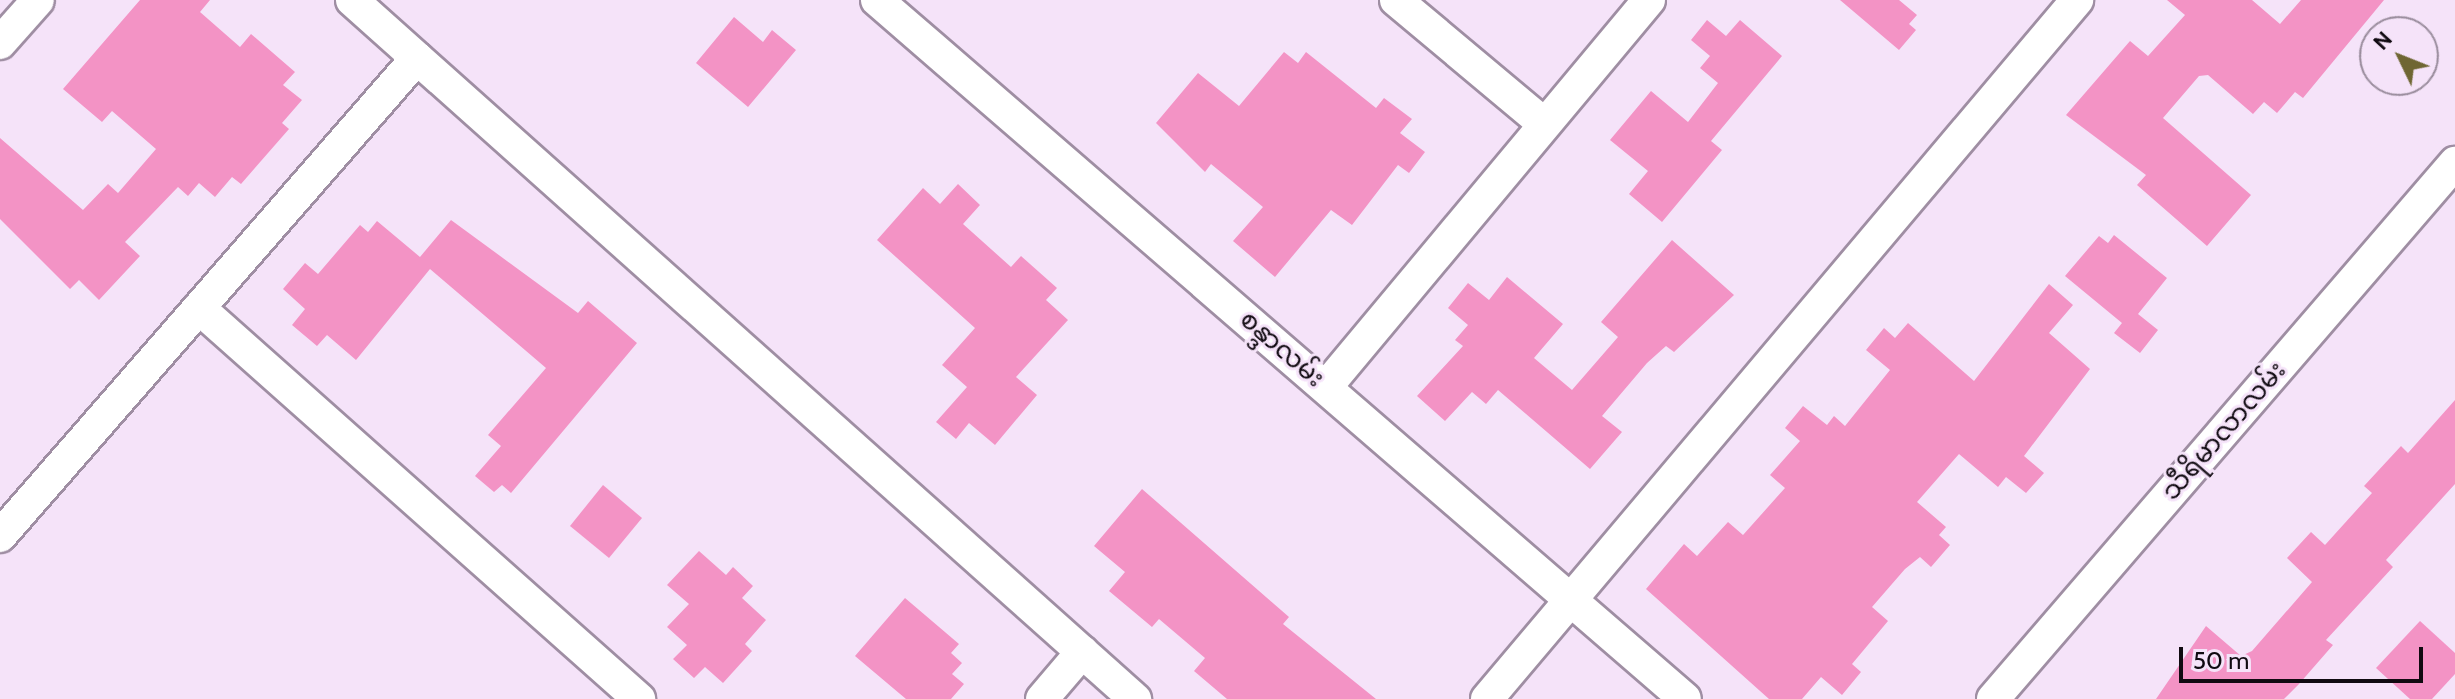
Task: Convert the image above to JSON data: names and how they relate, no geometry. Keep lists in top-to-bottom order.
{
  "streets": {
    "street": ["စန္ဒာလမ်း", "သီရိမာလာလမ်း"]
  },
  "scale_bar": "50 m",
  "north": "top left"
}
